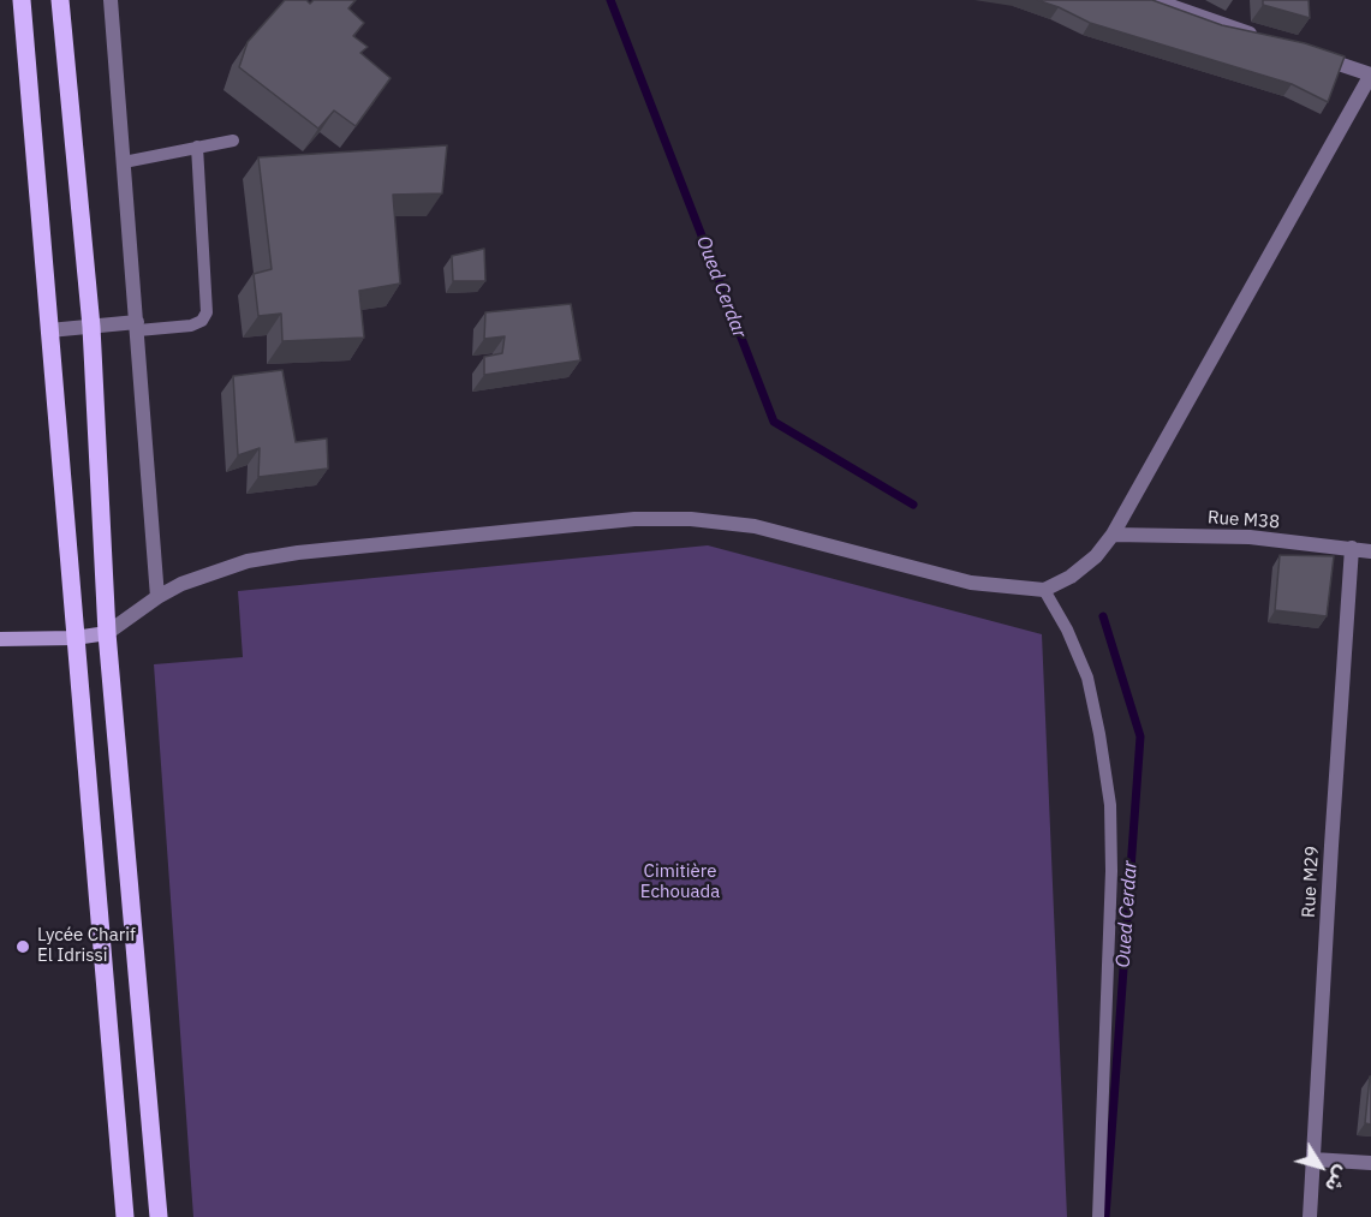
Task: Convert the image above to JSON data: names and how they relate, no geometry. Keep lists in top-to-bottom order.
{
  "streets": {
    "street": ["Rue M38", "Rue M29"]
  },
  "crossings": [
    ["Rue M38", "Rue M29"]
  ],
  "water": ["Oued Cerdar"],
  "parks": ["Cimitière Echouada"],
  "places": ["Lycée Charif El Idrissi"],
  "north": "bottom right"
}
